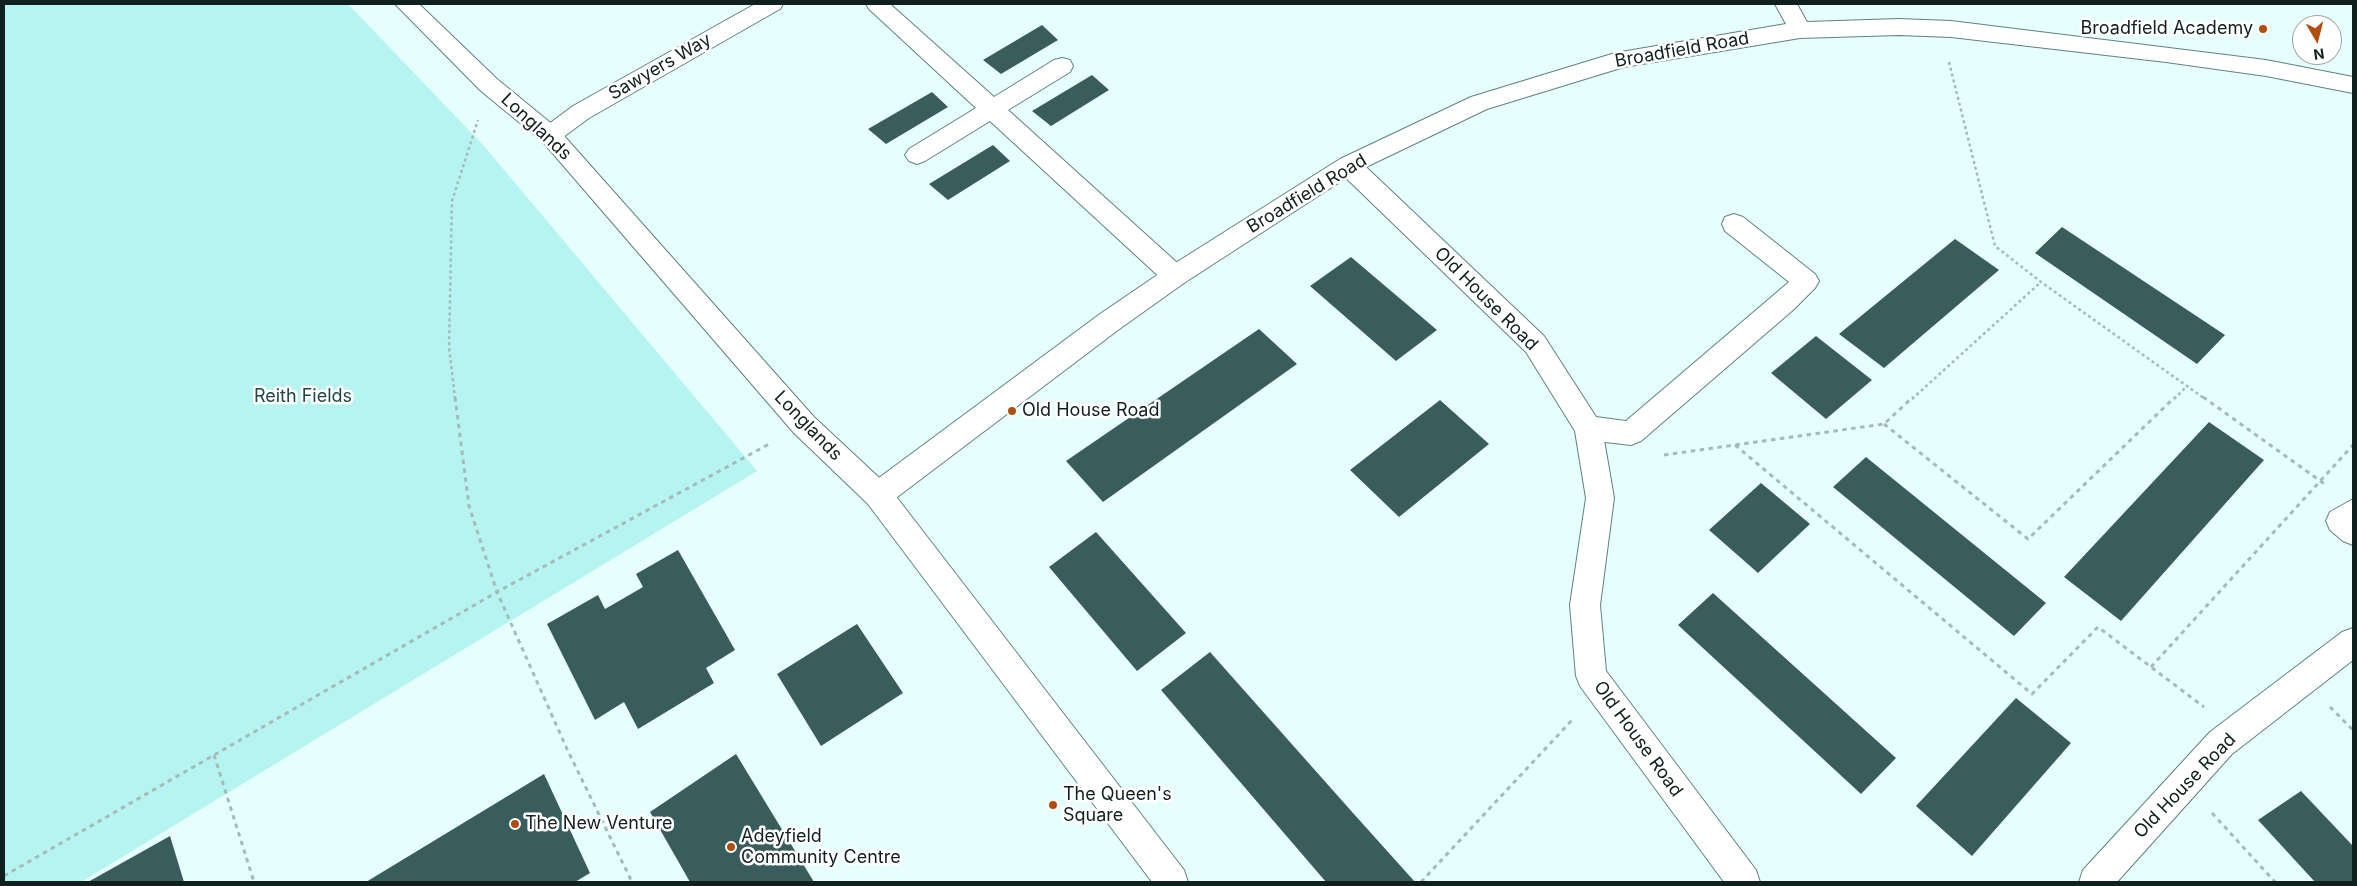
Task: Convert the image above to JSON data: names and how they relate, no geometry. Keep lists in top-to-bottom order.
{
  "streets": {
    "street": [
      "Broadfield Road",
      "Sawyers Way",
      "Longlands",
      "Old House Road"
    ]
  },
  "crossings": [
    ["Broadfield Road", "Longlands"],
    ["Broadfield Road", "Old House Road"],
    ["Sawyers Way", "Longlands"]
  ],
  "parks": ["Reith Fields"],
  "places": [
    "Broadfield Academy",
    "Old House Road",
    "The Queen's Square",
    "The New Venture",
    "Adeyfield Community Centre"
  ],
  "north": "bottom"
}
